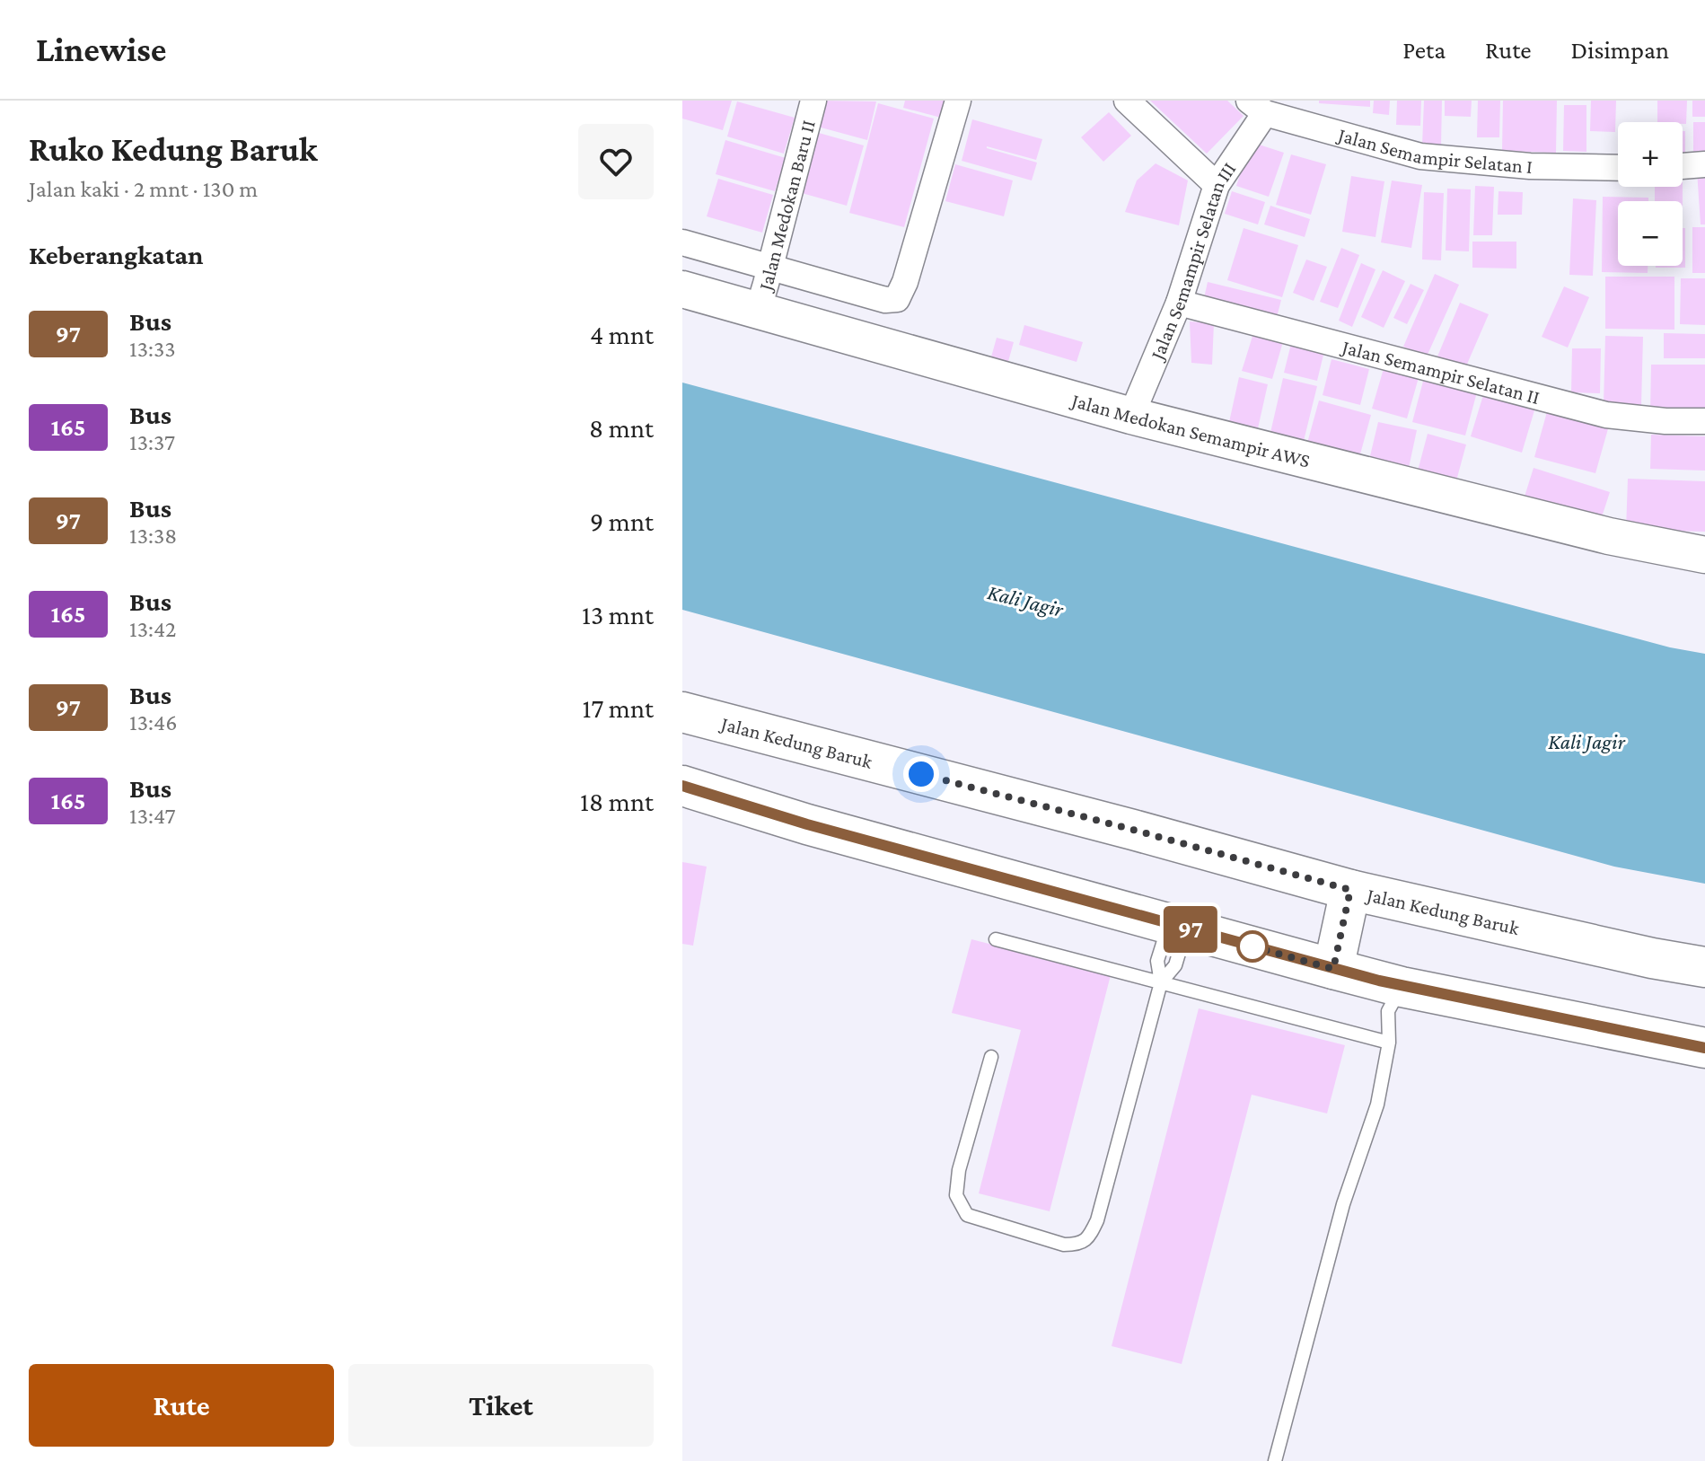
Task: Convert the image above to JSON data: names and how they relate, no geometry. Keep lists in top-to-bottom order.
{
  "streets": {
    "main road": ["Jalan Kedung Baruk"],
    "street": [
      "Jalan Semampir Selatan I",
      "Jalan Medokan Baru II",
      "Jalan Semampir Selatan III",
      "Jalan Semampir Selatan II",
      "Jalan Medokan Semampir AWS"
    ]
  },
  "crossings": [
    ["Jalan Semampir Selatan I", "Jalan Semampir Selatan III"],
    ["Jalan Medokan Baru II", "Jalan Medokan Semampir AWS"],
    ["Jalan Semampir Selatan III", "Jalan Semampir Selatan II"],
    ["Jalan Semampir Selatan III", "Jalan Medokan Semampir AWS"]
  ],
  "water": ["Kali Jagir"],
  "lines": ["bus line 97"],
  "page": {
    "header": "Linewise",
    "nav": ["Peta", "Rute", "Disimpan"],
    "heading": [
      ["Ruko Kedung Baruk", "Jalan kaki · 2 mnt · 130 m"],
      "Keberangkatan"
    ],
    "on_map": "97",
    "map_buttons": ["+", "−"],
    "list": [
      {
        "mark": "97",
        "name": "Bus",
        "note": "13:33",
        "value": "4 mnt"
      },
      {
        "mark": "165",
        "name": "Bus",
        "note": "13:37",
        "value": "8 mnt"
      },
      {
        "mark": "97",
        "name": "Bus",
        "note": "13:38",
        "value": "9 mnt"
      },
      {
        "mark": "165",
        "name": "Bus",
        "note": "13:42",
        "value": "13 mnt"
      },
      {
        "mark": "97",
        "name": "Bus",
        "note": "13:46",
        "value": "17 mnt"
      },
      {
        "mark": "165",
        "name": "Bus",
        "note": "13:47",
        "value": "18 mnt"
      }
    ],
    "buttons": ["Rute", "Tiket"]
  }
}
